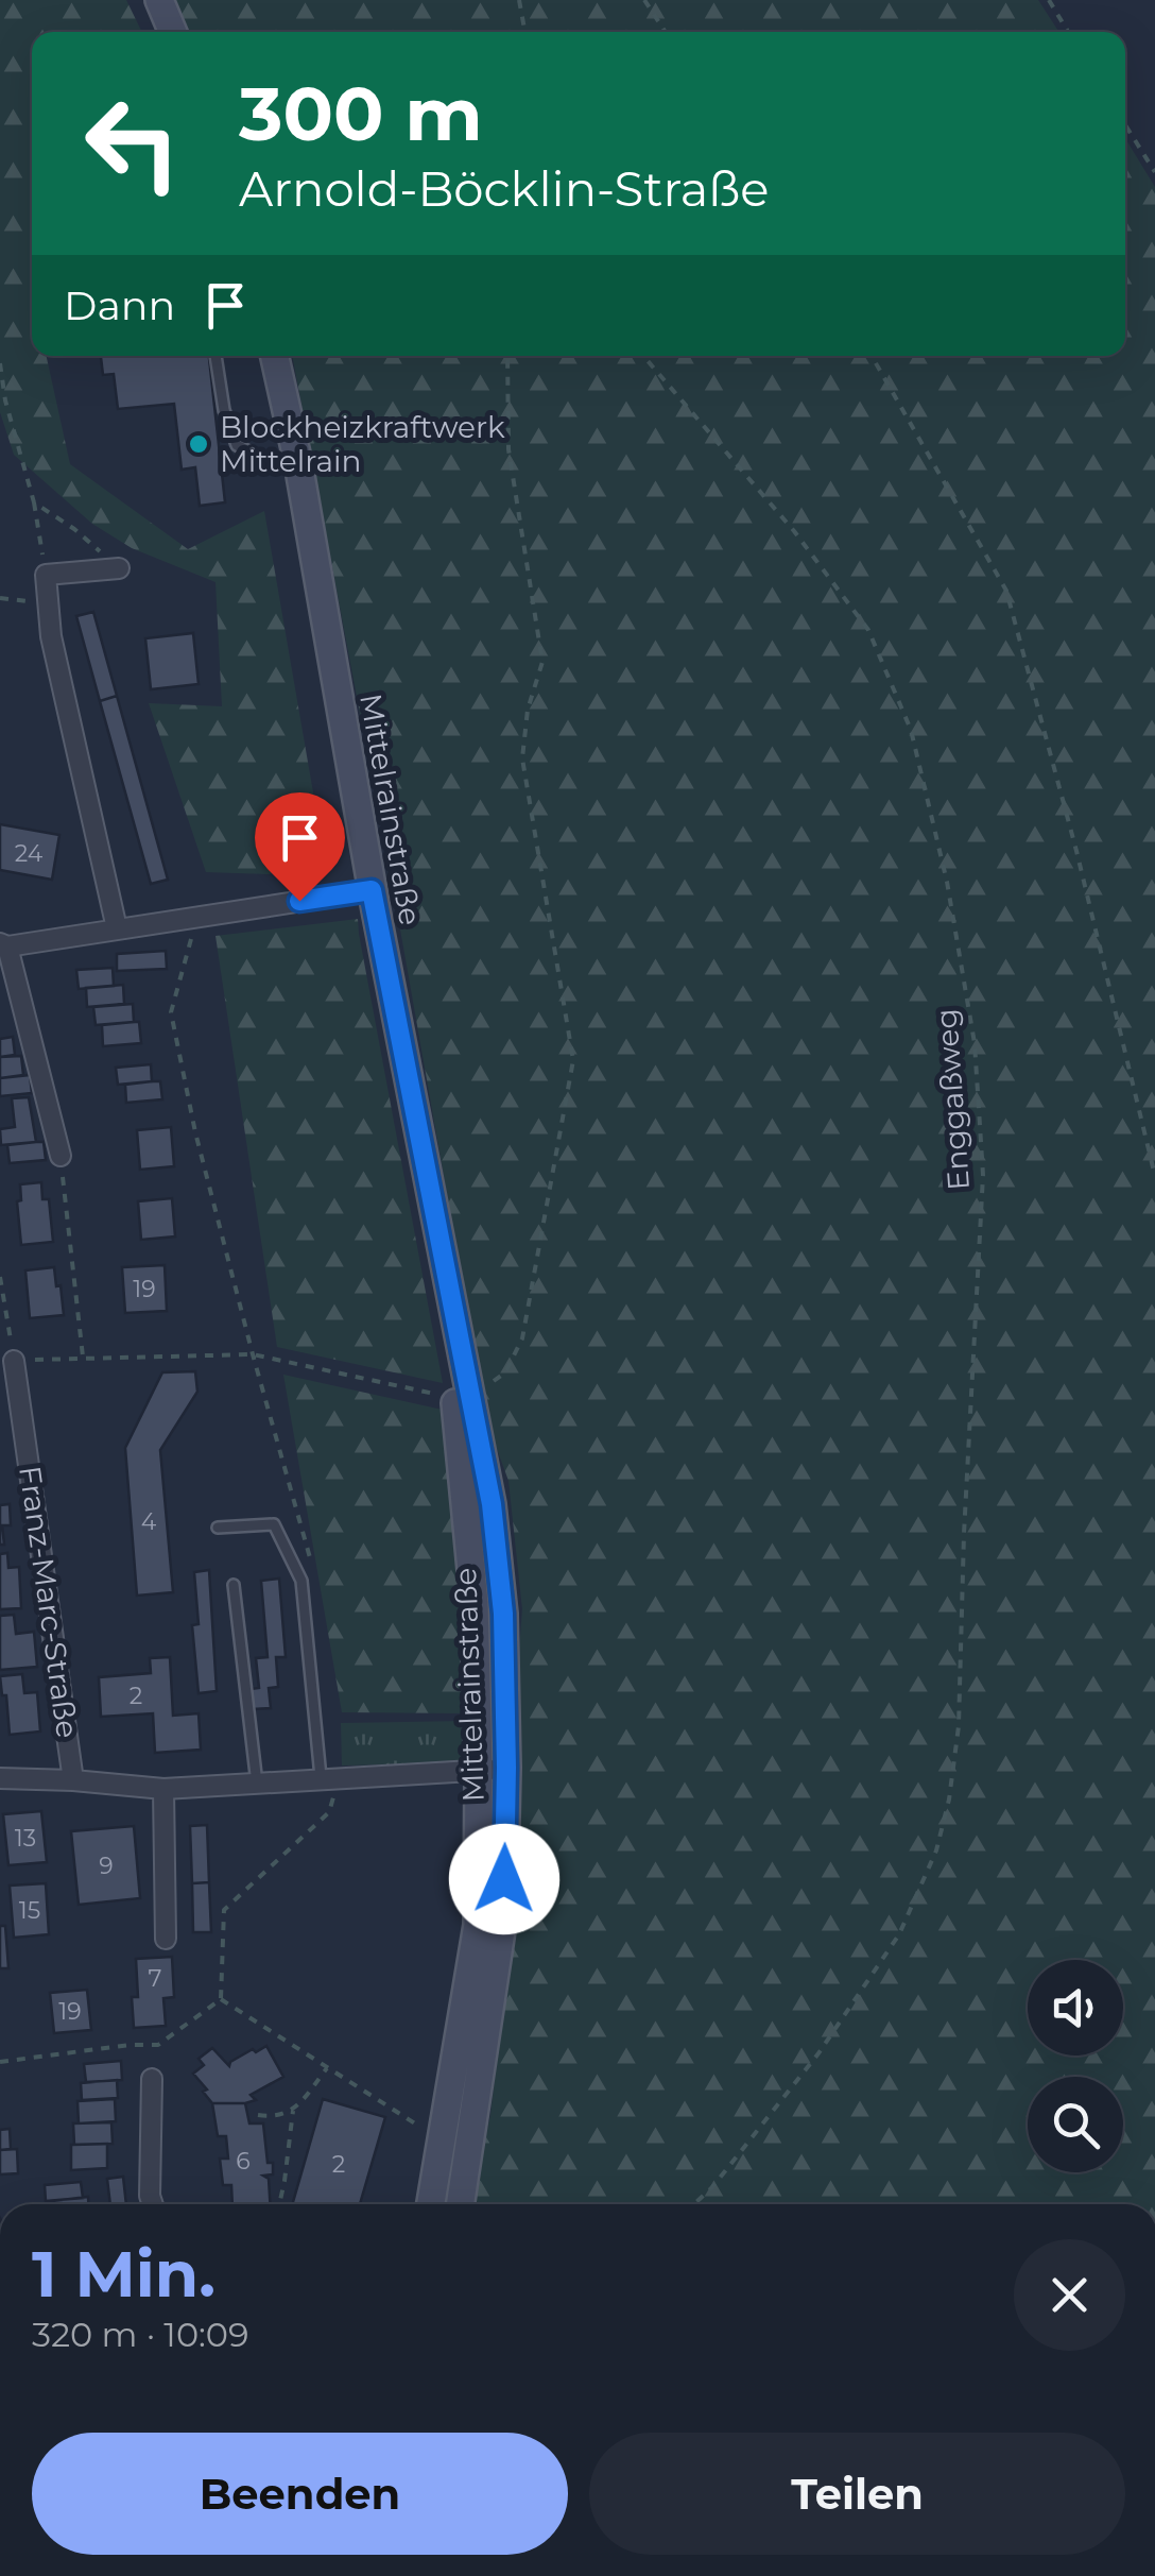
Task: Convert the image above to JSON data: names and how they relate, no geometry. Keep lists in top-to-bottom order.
{
  "streets": {
    "street": ["Mittelrainstraße", "Franz-Marc-Straße"],
    "path": ["Enggaßweg"]
  },
  "crossings": [
    ["Mittelrainstraße", "Franz-Marc-Straße"]
  ],
  "places": ["Blockheizkraftwerk Mittelrain"],
  "house_numbers": [
    "24",
    "19",
    "4",
    "2",
    "13",
    "9",
    "15",
    "7",
    "19",
    "6",
    "2"
  ],
  "page": {
    "turn": ["300 m", "Arnold-Böcklin-Straße"],
    "then": "Dann",
    "heading": ["1 Min.", "320 m · 10:09"],
    "buttons": ["Beenden", "Teilen"]
  }
}
